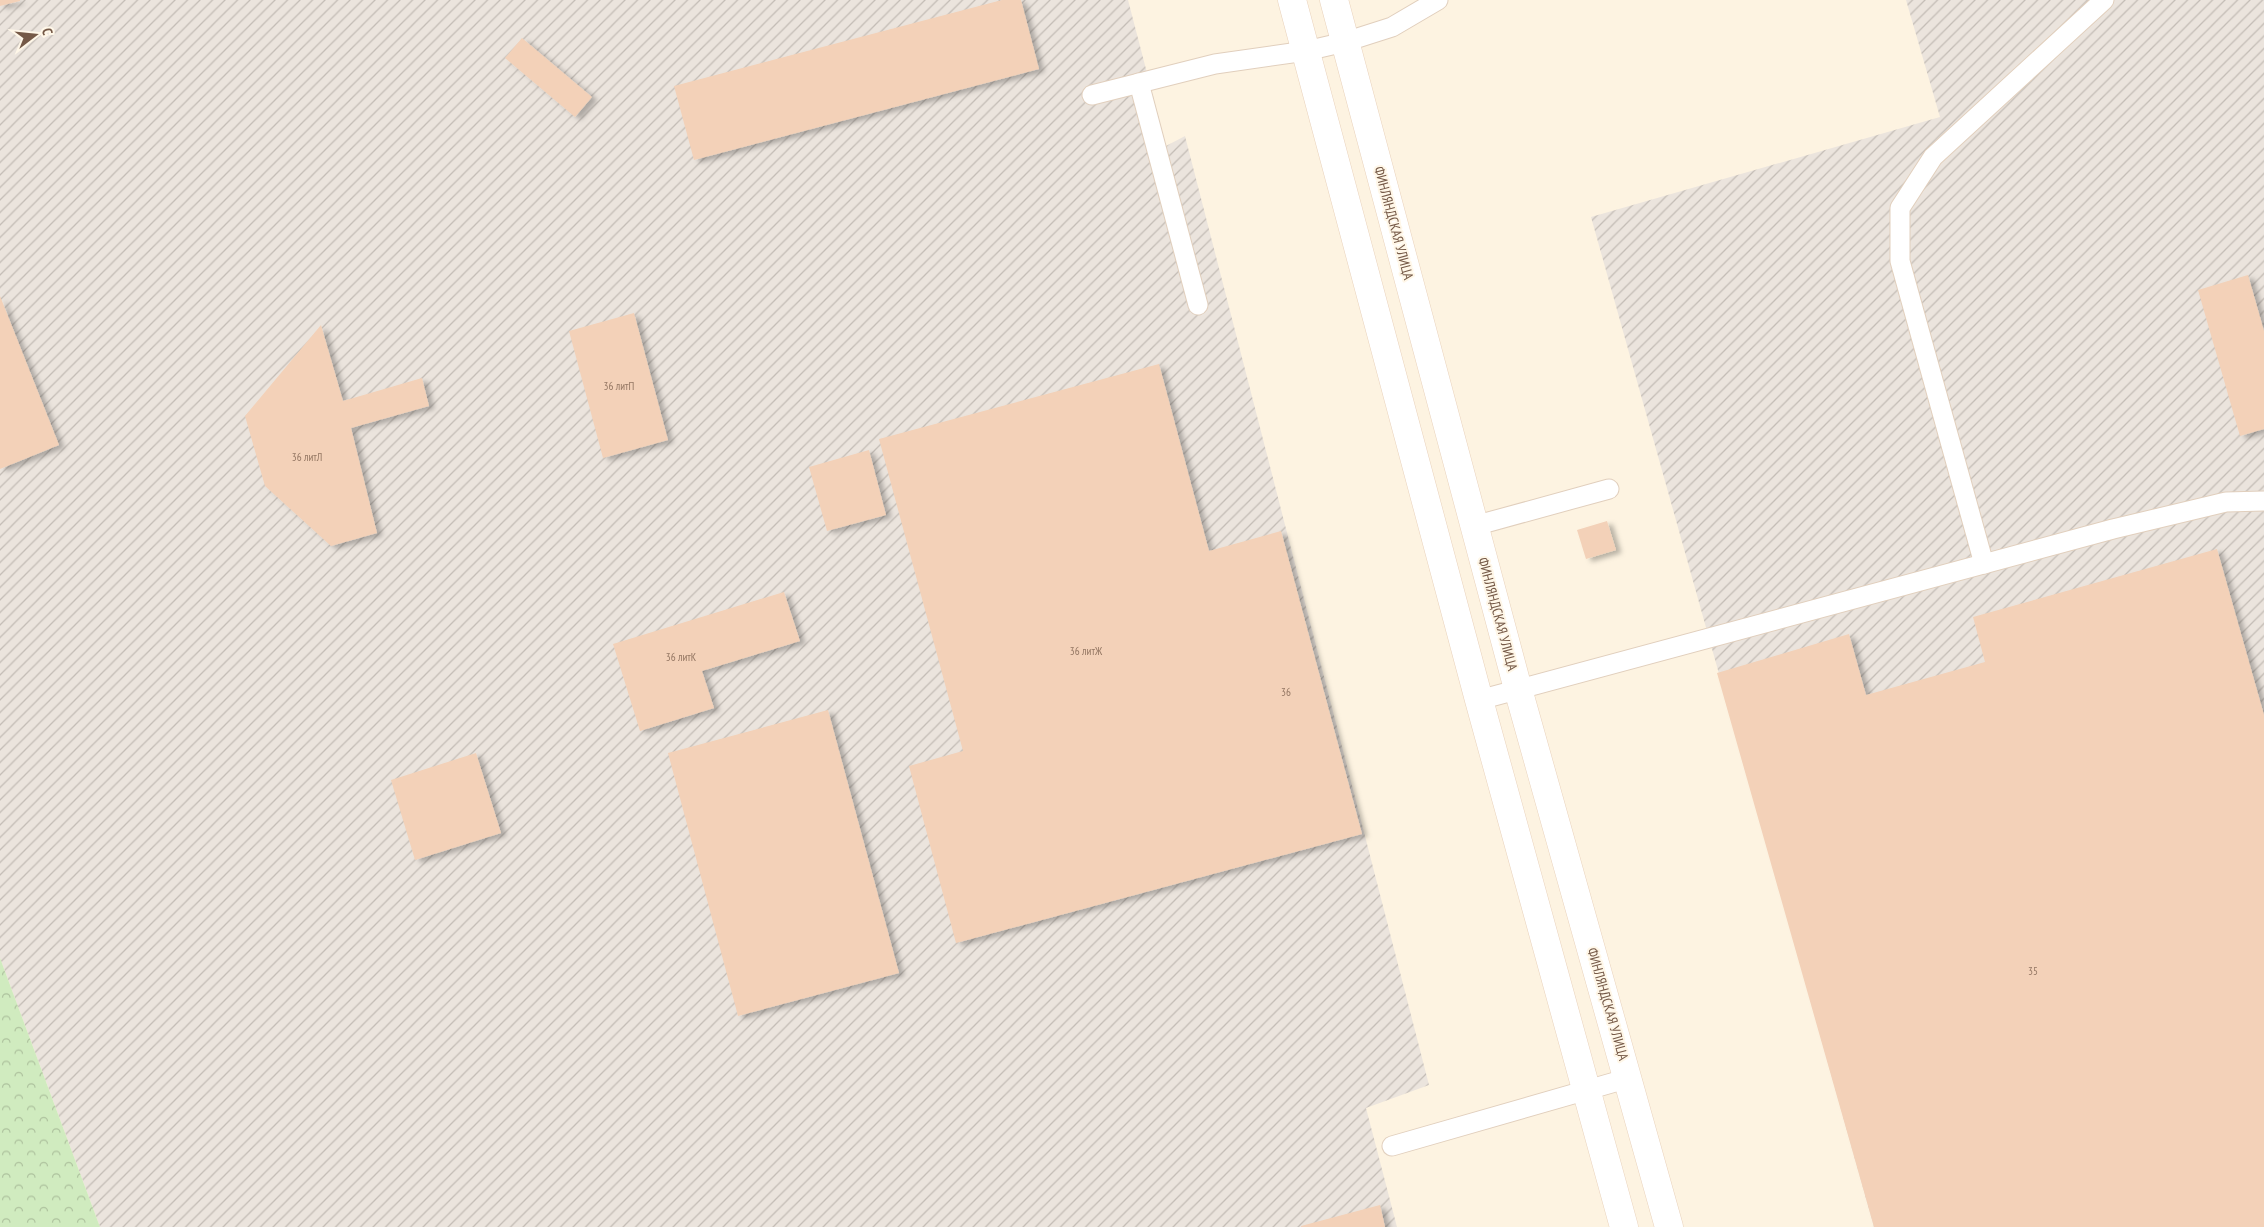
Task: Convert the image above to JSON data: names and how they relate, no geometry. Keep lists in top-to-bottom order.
{
  "streets": {
    "street": ["ФИНЛЯНДСКАЯ УЛИЦА"]
  },
  "house_numbers": [
    "36 литП",
    "36 литЛ",
    "36 литЖ",
    "36 литК",
    "36",
    "35"
  ],
  "north": "right"
}
